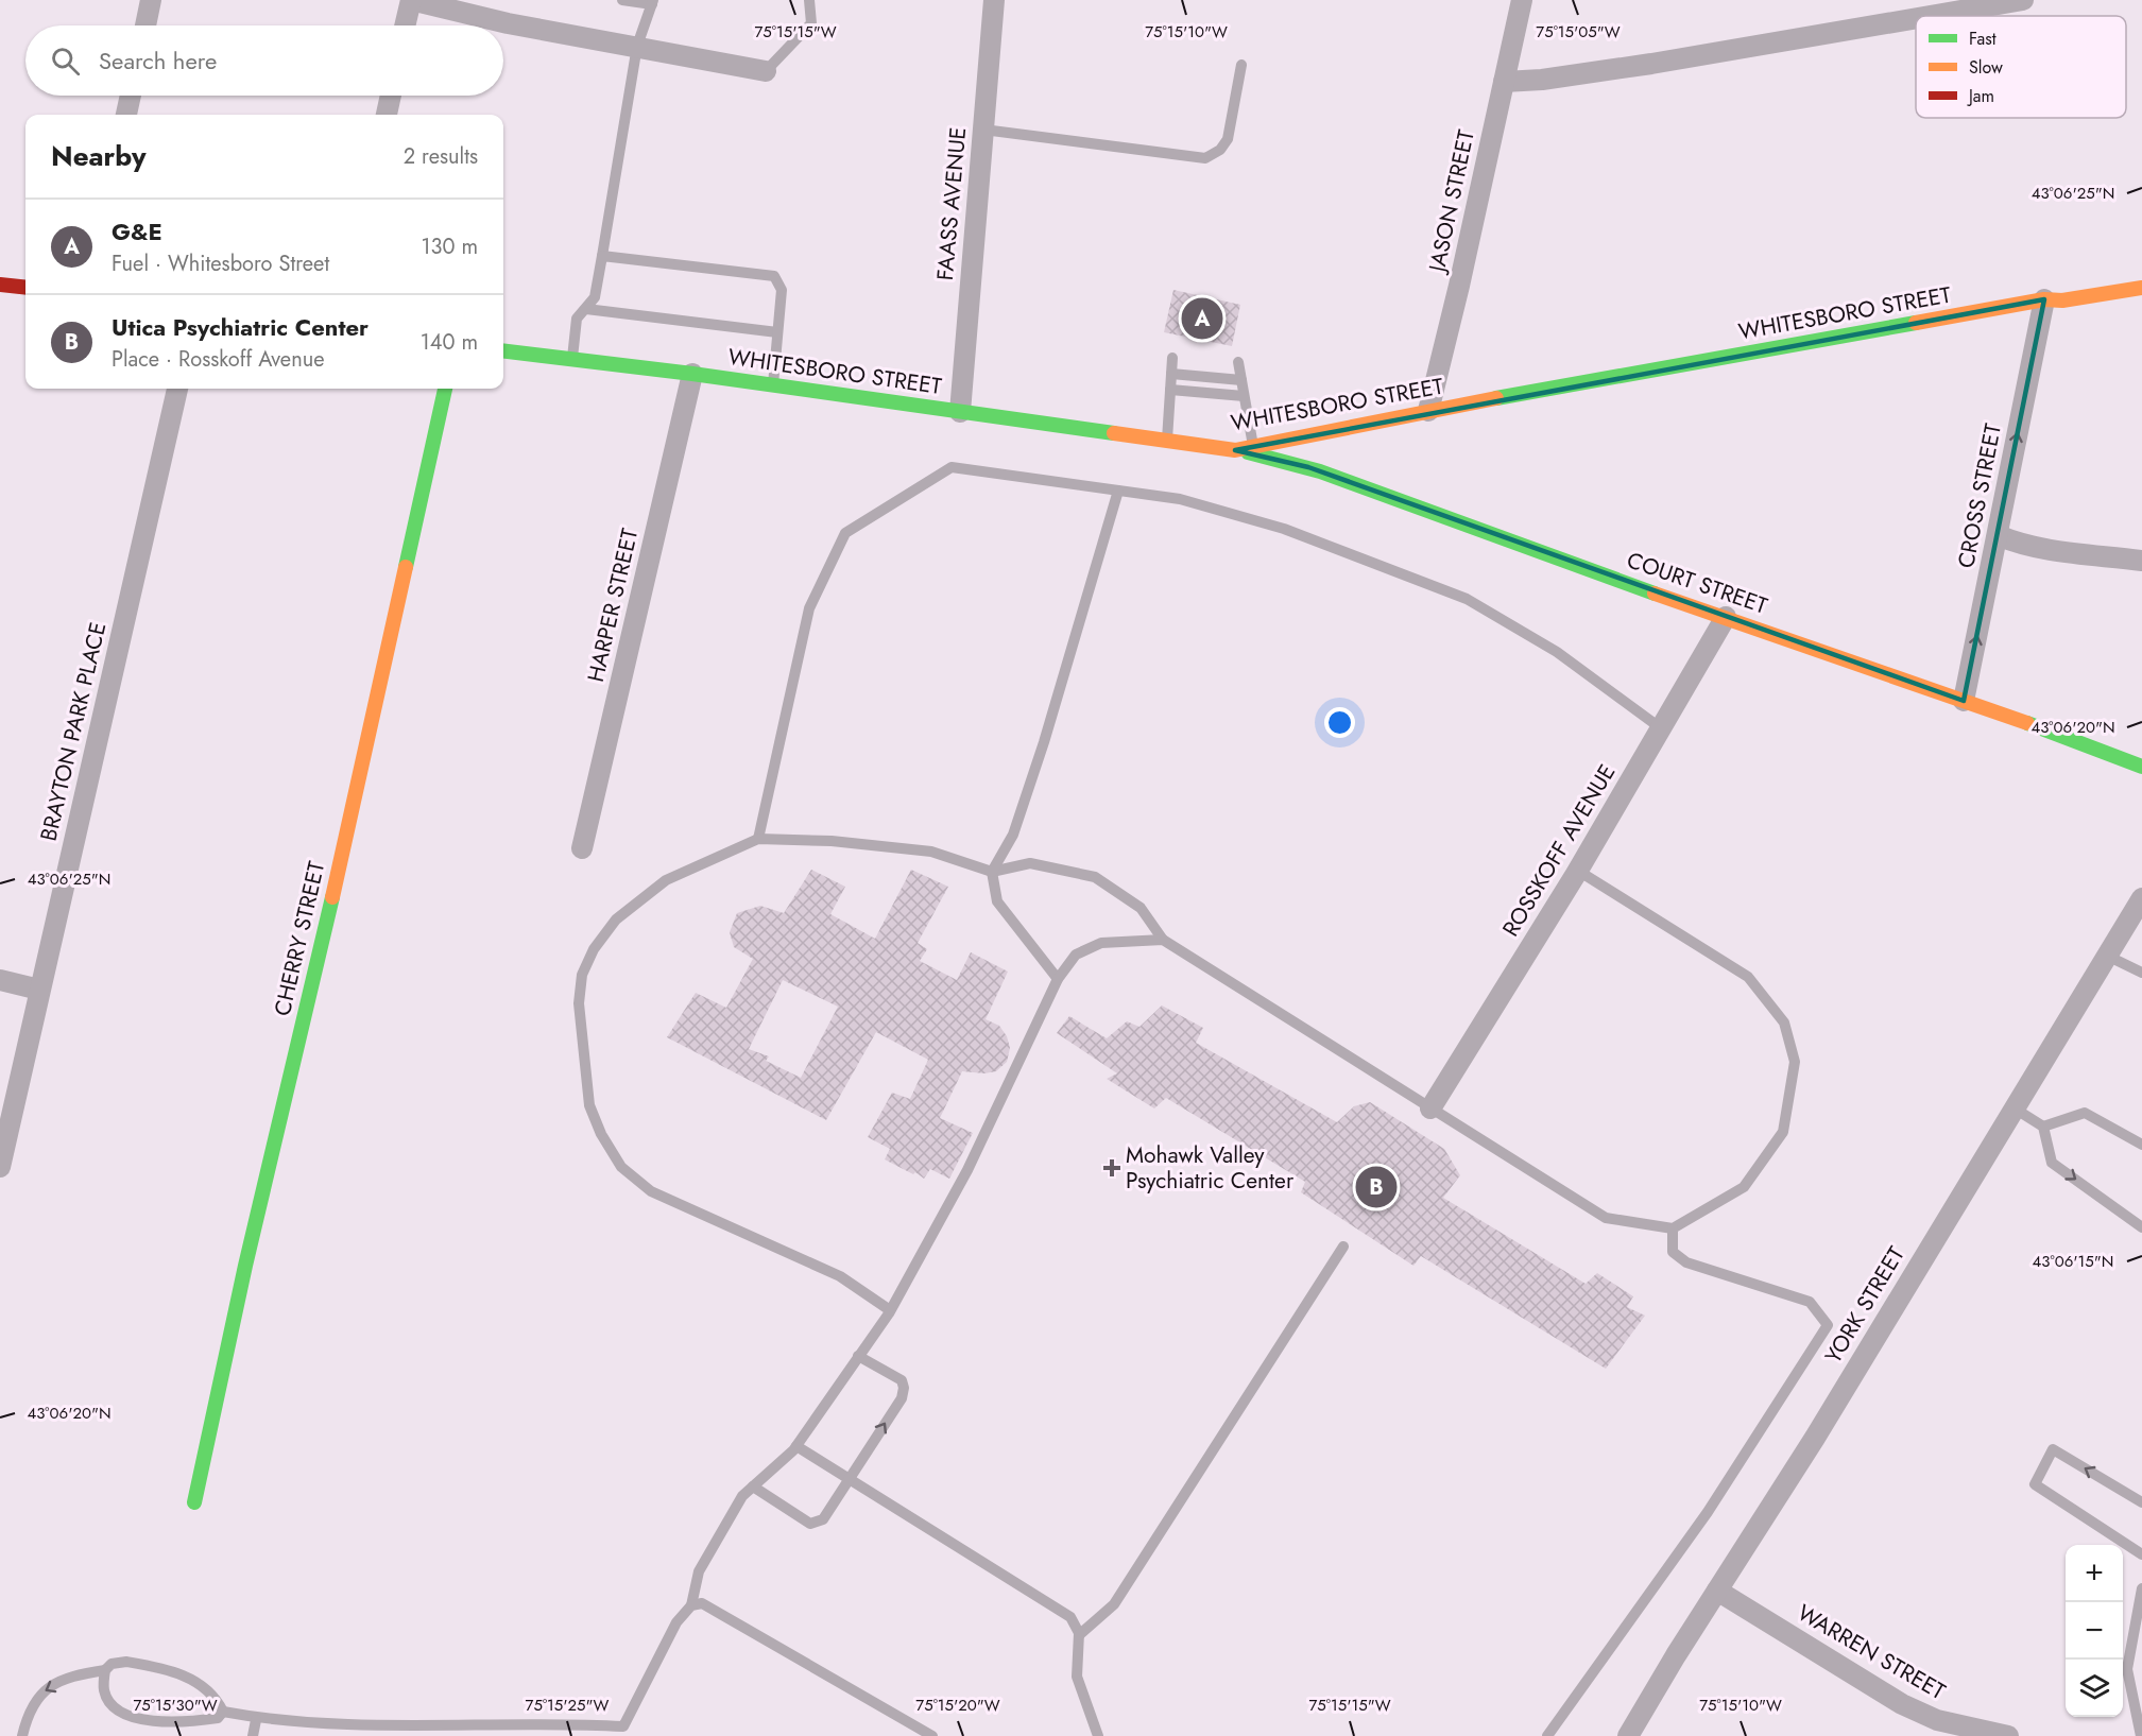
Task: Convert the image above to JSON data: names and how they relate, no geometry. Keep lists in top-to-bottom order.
{
  "streets": {
    "street": [
      "JASON STREET",
      "FAASS AVENUE",
      "WHITESBORO STREET",
      "CROSS STREET",
      "COURT STREET",
      "HARPER STREET",
      "BRAYTON PARK PLACE",
      "ROSSKOFF AVENUE",
      "CHERRY STREET",
      "YORK STREET",
      "WARREN STREET"
    ]
  },
  "crossings": [
    ["JASON STREET", "WHITESBORO STREET"],
    ["FAASS AVENUE", "WHITESBORO STREET"],
    ["WHITESBORO STREET", "CROSS STREET"],
    ["WHITESBORO STREET", "COURT STREET"],
    ["WHITESBORO STREET", "HARPER STREET"],
    ["CROSS STREET", "COURT STREET"],
    ["COURT STREET", "ROSSKOFF AVENUE"],
    ["YORK STREET", "WARREN STREET"]
  ],
  "one_way": ["CROSS STREET"],
  "places": {
    "health": ["Mohawk Valley Psychiatric Center"]
  },
  "legend": ["Fast", "Slow", "Jam"],
  "page": {
    "search": "Search here",
    "heading": ["Nearby", "2 results"],
    "list": [
      {
        "mark": "A",
        "name": "G&E",
        "note": "Fuel · Whitesboro Street",
        "value": "130 m"
      },
      {
        "mark": "B",
        "name": "Utica Psychiatric Center",
        "note": "Place · Rosskoff Avenue",
        "value": "140 m"
      }
    ],
    "pins": ["A", "B"],
    "map_buttons": ["+", "−"]
  },
  "coordinates": [
    "75°15'15\"W",
    "75°15'10\"W",
    "75°15'05\"W",
    "43°06'25\"N",
    "43°06'20\"N",
    "43°06'15\"N",
    "75°15'30\"W",
    "75°15'25\"W",
    "75°15'20\"W"
  ]
}
